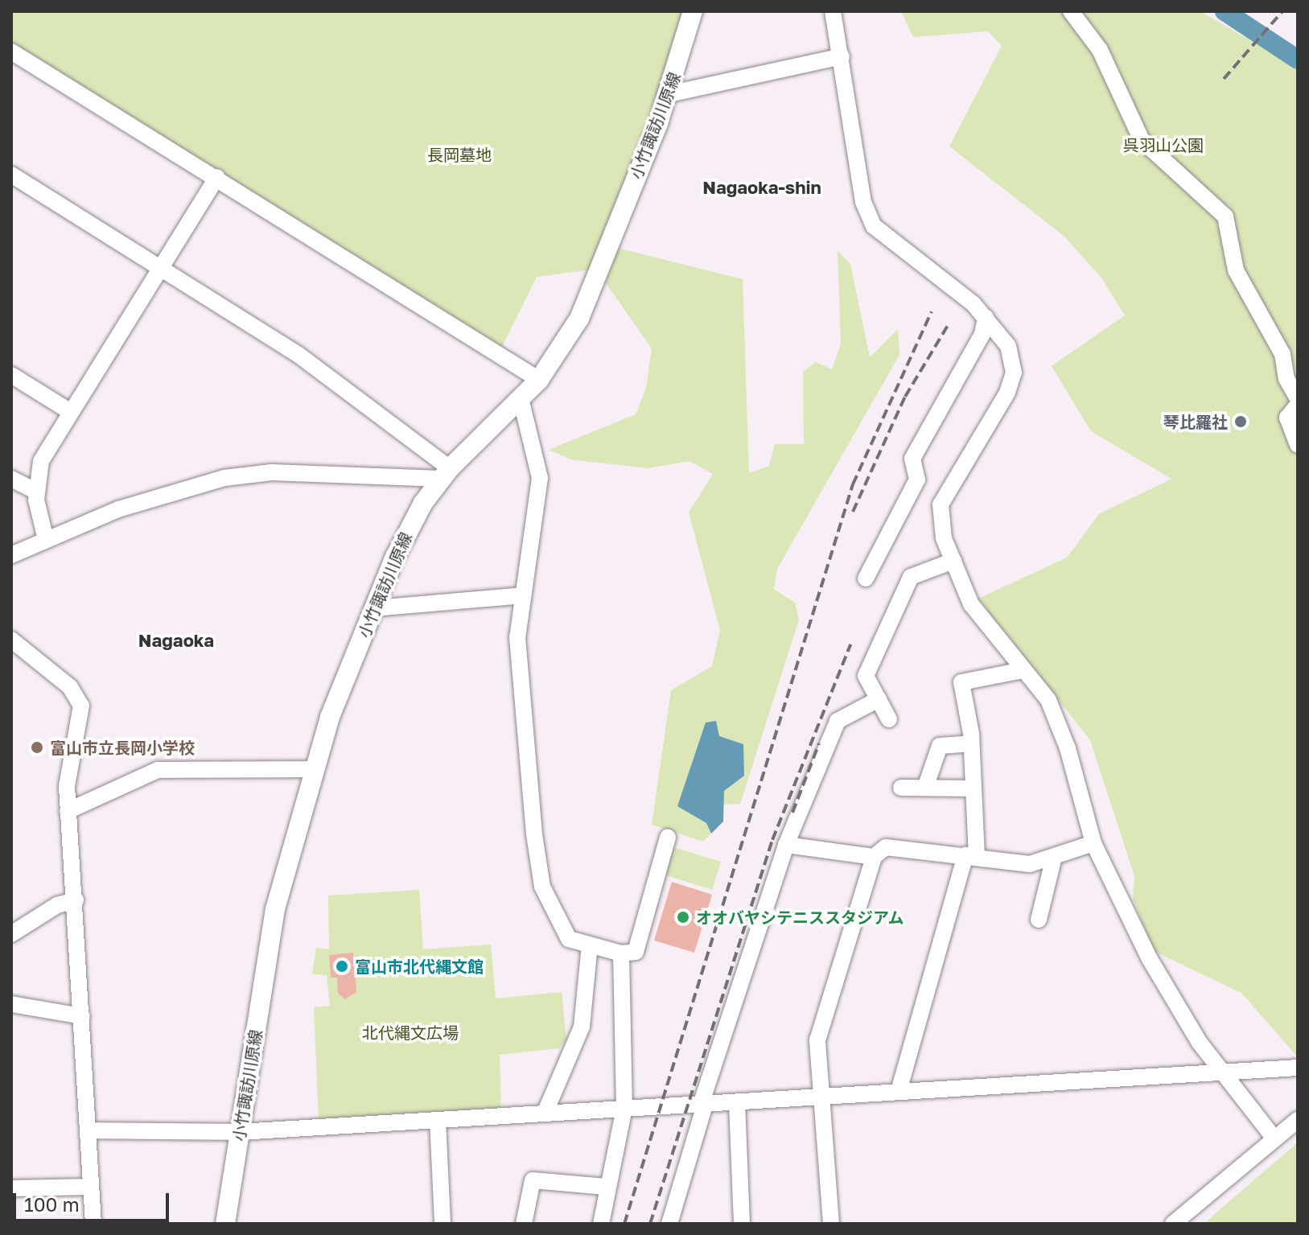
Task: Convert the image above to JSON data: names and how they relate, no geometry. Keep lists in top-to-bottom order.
{
  "streets": {
    "main road": ["小竹諏訪川原線"]
  },
  "districts": ["Nagaoka-shin", "Nagaoka"],
  "parks": ["呉羽山公園", "長岡墓地", "北代縄文広場"],
  "places": [
    "琴比羅社",
    "富山市立長岡小学校",
    "オオバヤシテニススタジアム",
    "富山市北代縄文館"
  ],
  "scale_bar": "100 m"
}
